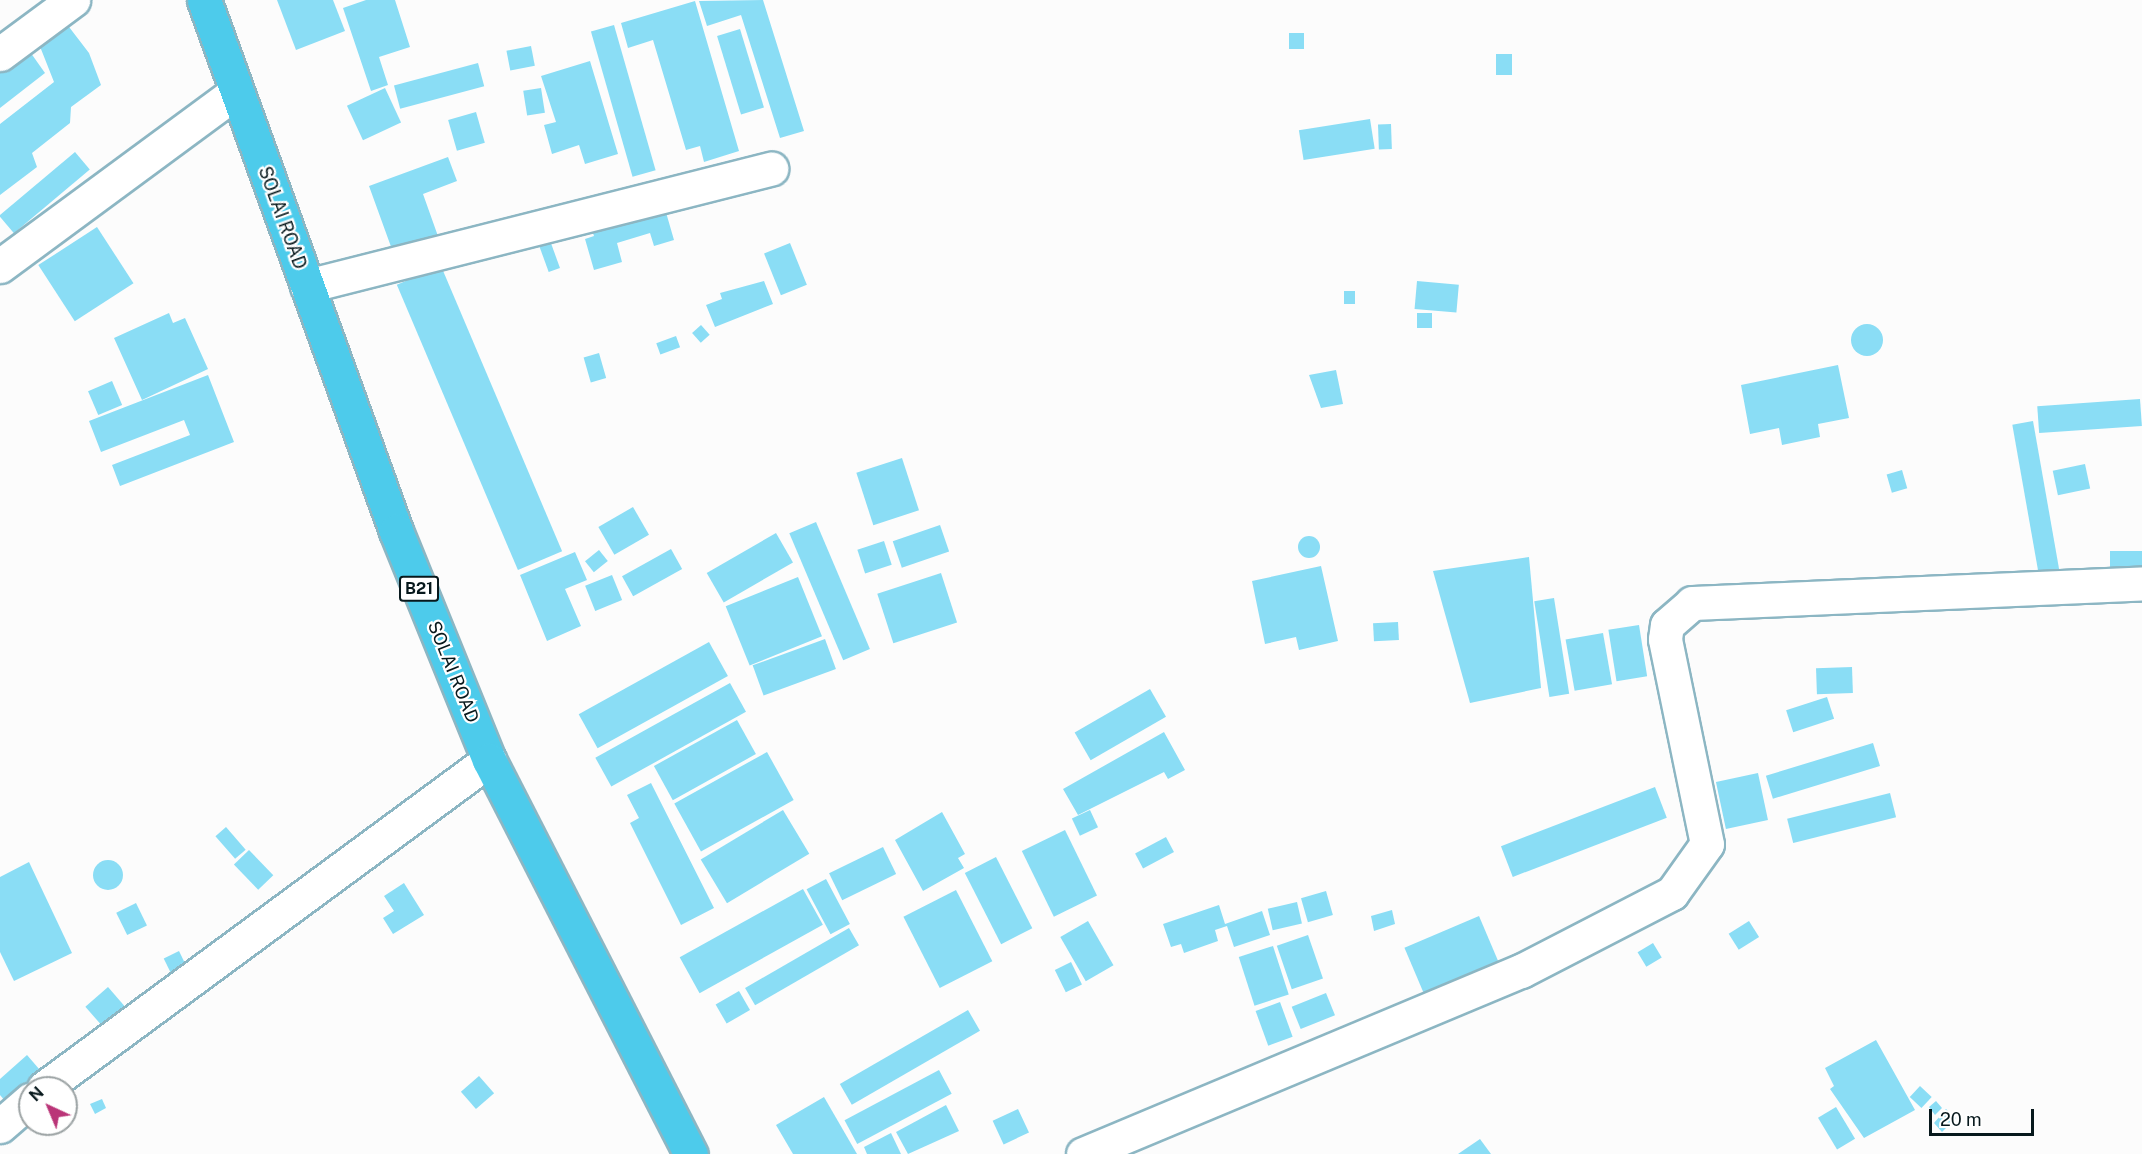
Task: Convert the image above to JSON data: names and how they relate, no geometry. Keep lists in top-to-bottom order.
{
  "streets": {
    "highway": ["SOLAI ROAD", "B21"]
  },
  "scale_bar": "20 m",
  "north": "top left"
}
